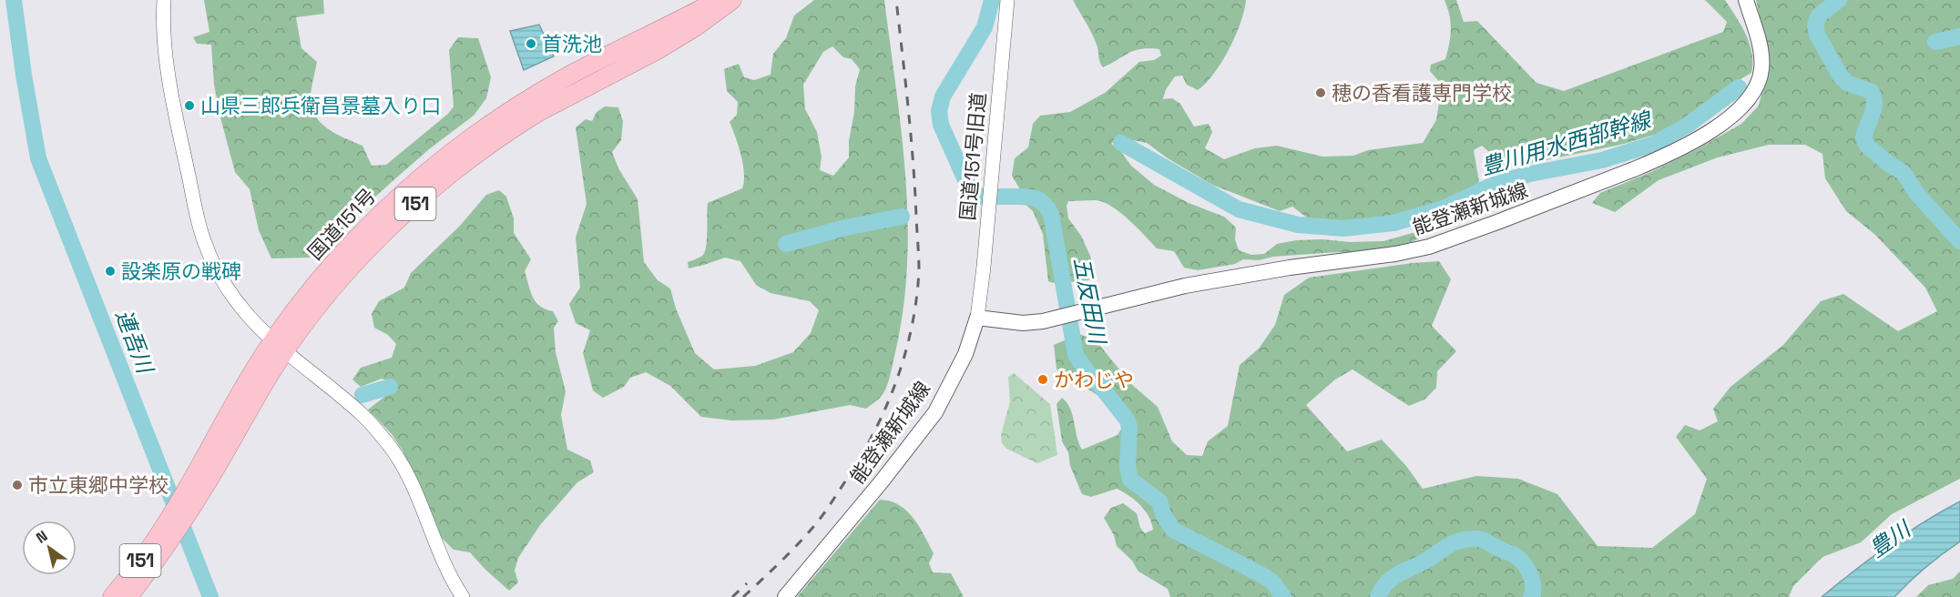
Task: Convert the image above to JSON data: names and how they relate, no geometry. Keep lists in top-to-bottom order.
{
  "streets": {
    "highway": ["151", "国道151号"],
    "main road": ["能登瀬新城線"],
    "street": ["国道151号旧道"]
  },
  "crossings": [
    ["国道151号旧道", "能登瀬新城線"]
  ],
  "water": [
    "豊川用水西部幹線",
    "五反田川",
    "連吾川",
    "豊川"
  ],
  "places": [
    "首洗池",
    "穂の香看護専門学校",
    "山県三郎兵衛昌景墓入り口",
    "設楽原の戦碑",
    "かわじや",
    "市立東郷中学校"
  ],
  "north": "top left"
}
